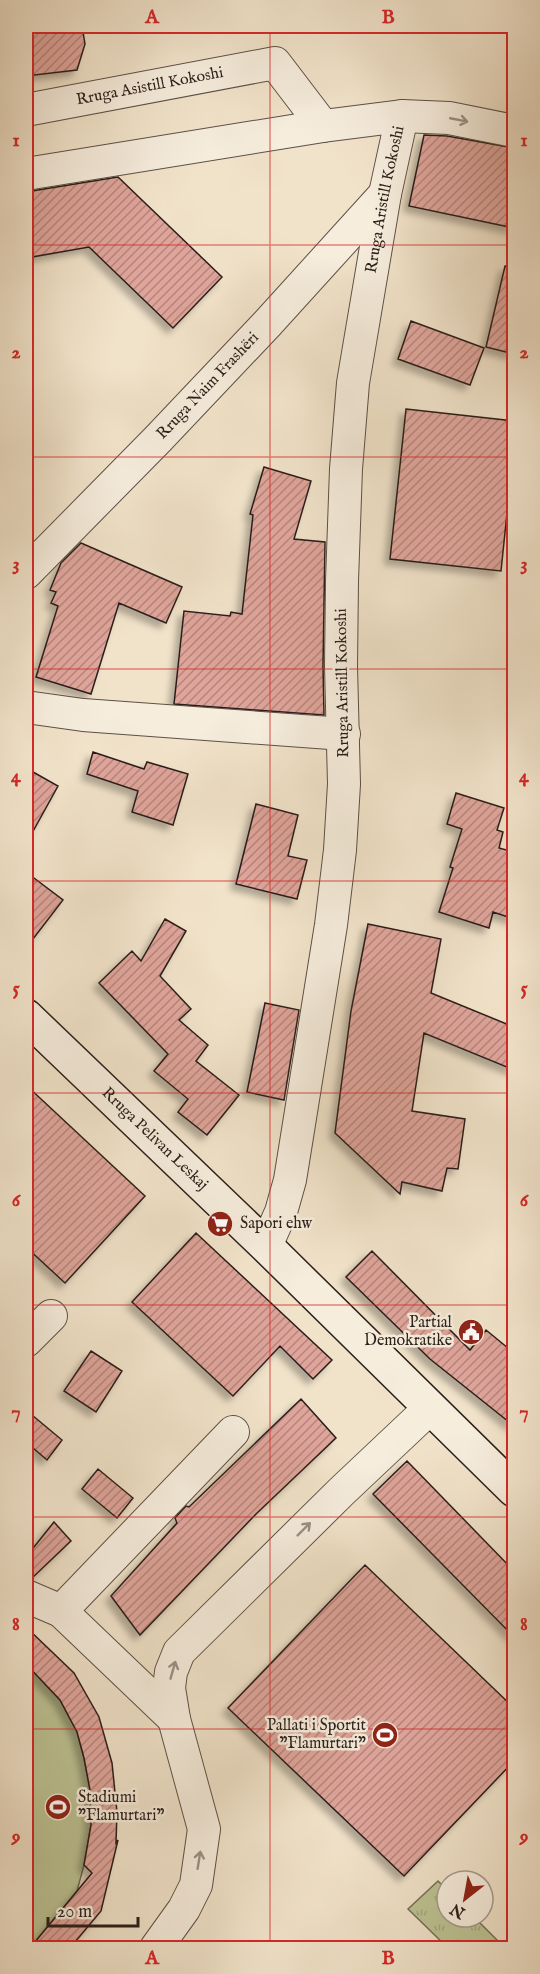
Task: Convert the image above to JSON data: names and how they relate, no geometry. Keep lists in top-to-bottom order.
{
  "streets": {
    "main road": ["Rruga Pelivan Leskaj"],
    "street": ["Rruga Asistill Kokoshi", "Rruga Aristill Kokoshi", "Rruga Naim Frashëri"]
  },
  "crossings": [
    ["Rruga Aristill Kokoshi", "Rruga Naim Frashëri"],
    ["Rruga Aristill Kokoshi", "Rruga Pelivan Leskaj"]
  ],
  "places": {
    "supermarket": ["Sapori ehw"],
    "public building": ["Partial Demokratike"],
    "sports": ["Pallati i Sportit \"Flamurtari\"", "Stadiumi \"Flamurtari\""]
  },
  "scale_bar": "20 m",
  "north": "bottom left",
  "grid": {
    "columns": ["A", "B"],
    "rows": [
      "1",
      "2",
      "3",
      "4",
      "5",
      "6",
      "7",
      "8",
      "9"
    ]
  }
}
